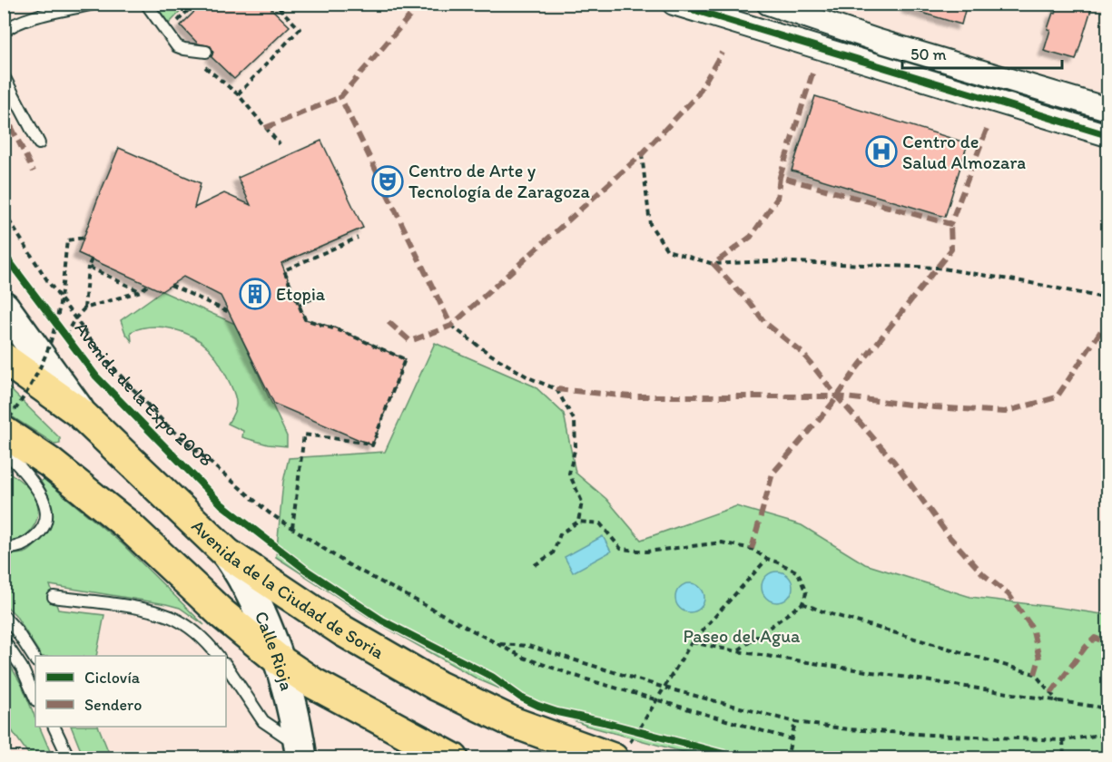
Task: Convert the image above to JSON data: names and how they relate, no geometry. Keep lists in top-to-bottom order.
{
  "streets": {
    "main road": ["Avenida de la Ciudad de Soria", "Calle Rioja"],
    "cycle path": ["Avenida de la Expo 2008"]
  },
  "crossings": [
    ["Avenida de la Ciudad de Soria", "Calle Rioja"]
  ],
  "parks": ["Paseo del Agua"],
  "places": {
    "hospital": ["Centro de Salud Almozara"],
    "theatre": ["Centro de Arte y Tecnología de Zaragoza"],
    "building": ["Etopia"]
  },
  "legend": ["Ciclovía", "Sendero"],
  "scale_bar": "50 m"
}
